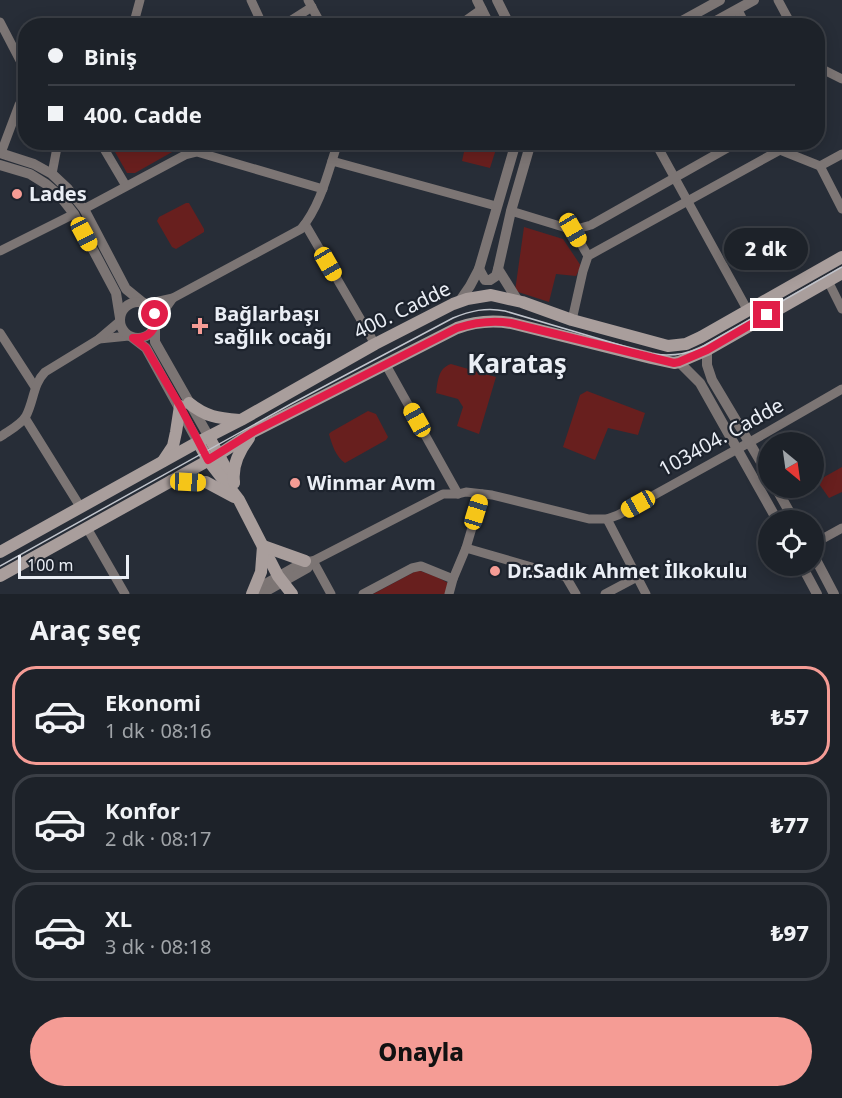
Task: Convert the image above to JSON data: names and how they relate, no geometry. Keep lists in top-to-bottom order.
{
  "streets": {
    "main road": ["400. Cadde"],
    "street": ["103404. Cadde"]
  },
  "districts": ["Karataş"],
  "places": {
    "other": ["Lades", "Winmar Avm", "Dr.Sadık Ahmet İlkokulu"],
    "health": ["Bağlarbaşı sağlık ocağı"]
  },
  "scale_bar": "100 m",
  "north": "bottom right",
  "page": {
    "banner": ["Biniş", "400. Cadde"],
    "bubble": "2 dk",
    "scale": "100 m",
    "heading": "Araç seç",
    "list": [
      {
        "name": "Ekonomi",
        "note": "1 dk · 08:16",
        "value": "₺57"
      },
      {
        "name": "Konfor",
        "note": "2 dk · 08:17",
        "value": "₺77"
      },
      {
        "name": "XL",
        "note": "3 dk · 08:18",
        "value": "₺97"
      }
    ],
    "buttons": "Onayla"
  }
}
